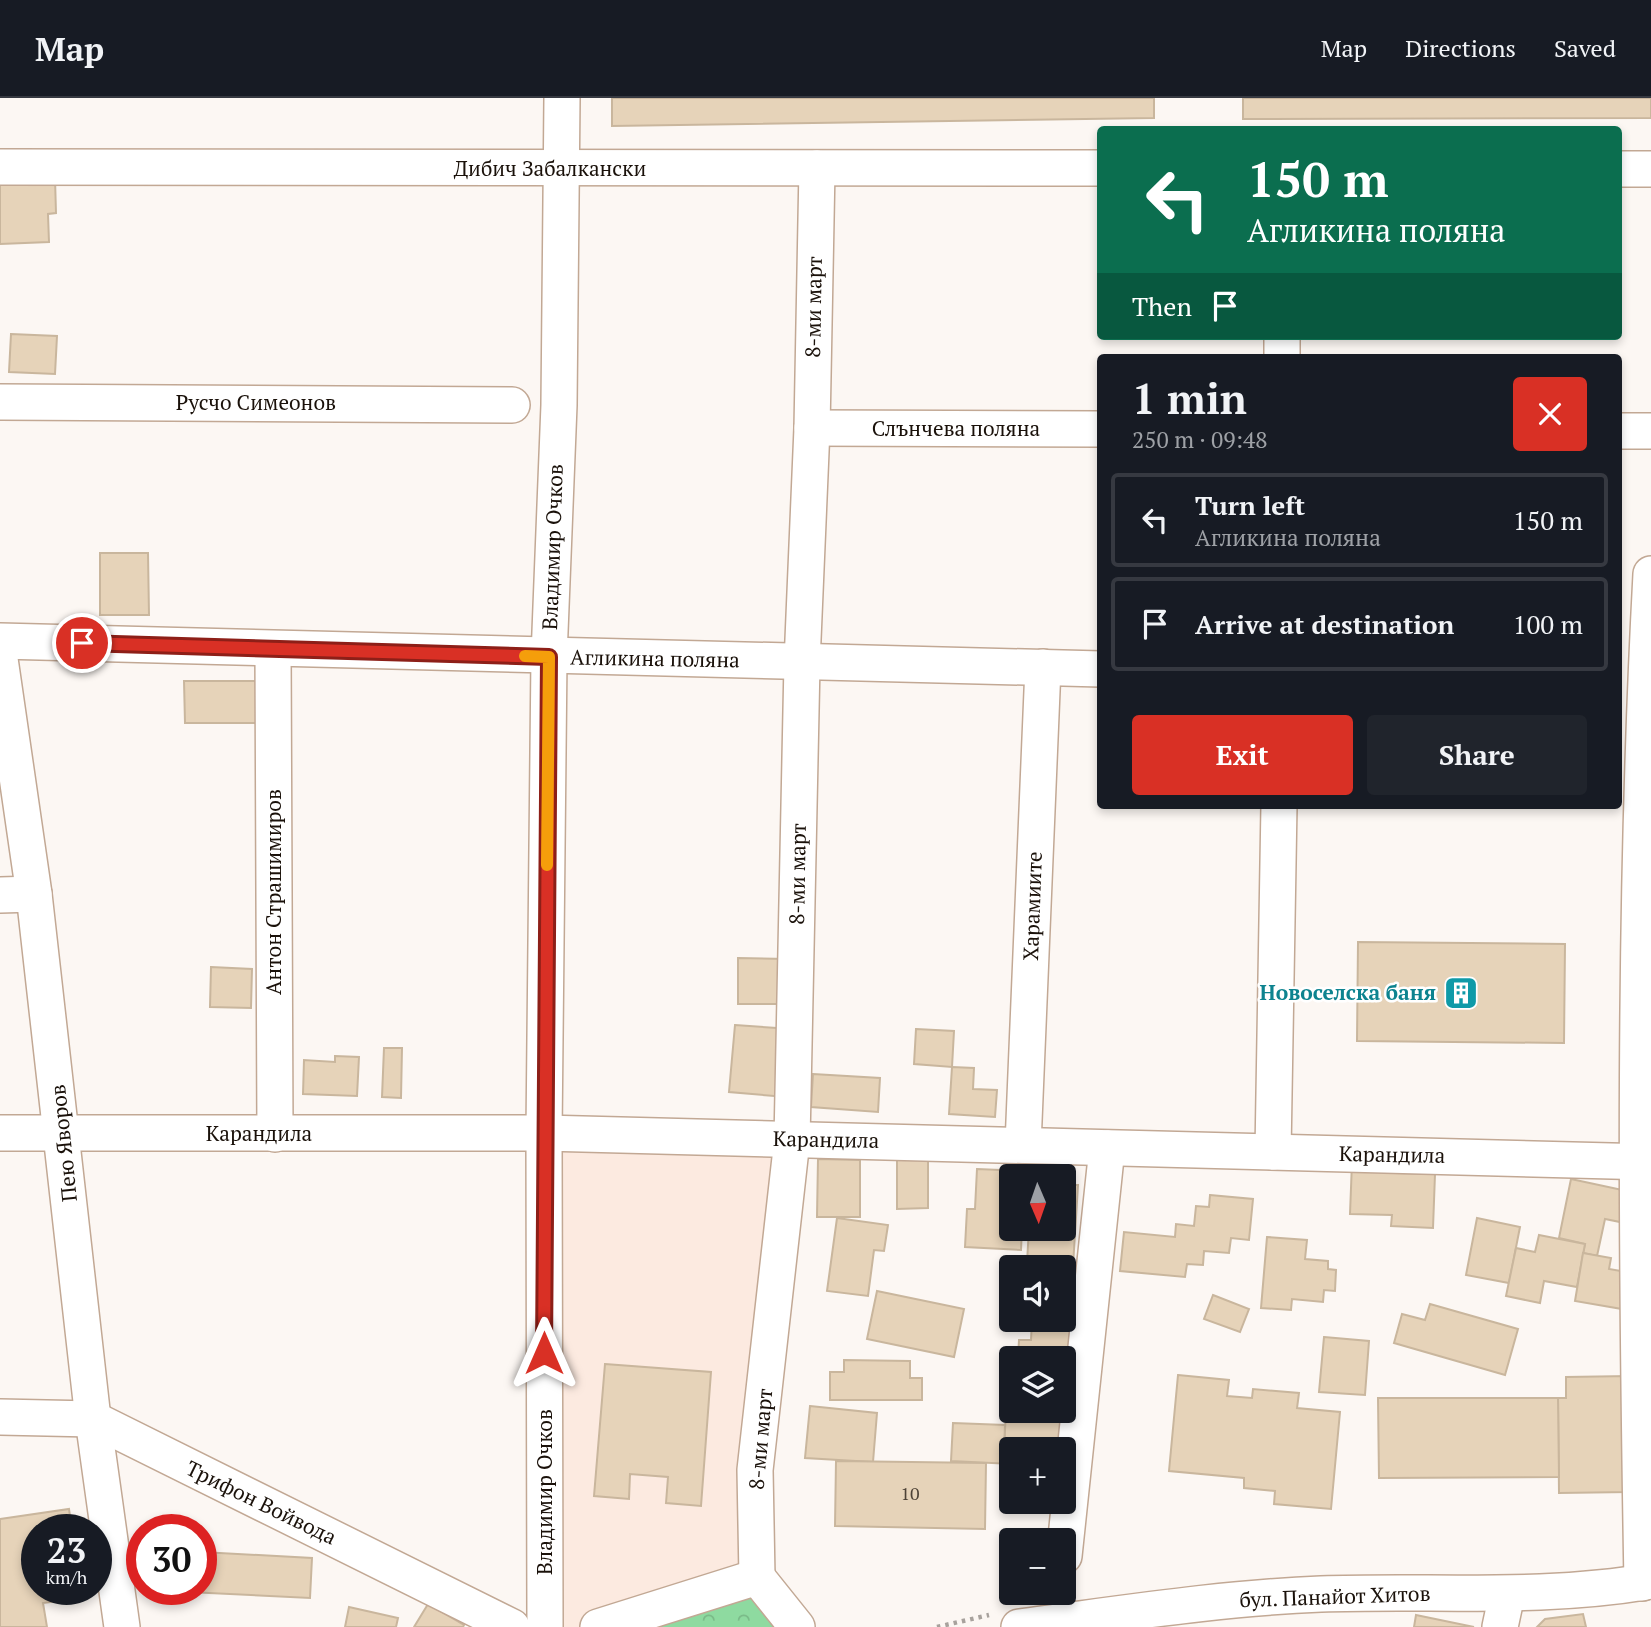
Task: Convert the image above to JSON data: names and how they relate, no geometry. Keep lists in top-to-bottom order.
{
  "streets": {
    "street": [
      "Дибич Забалкански",
      "8-ми март",
      "Русчо Симеонов",
      "Слънчева поляна",
      "Владимир Очков",
      "Агликина поляна",
      "Антон Страшимиров",
      "Харамиите",
      "Карандила",
      "Пею Яворов",
      "Трифон Войвода",
      "бул. Панайот Хитов"
    ]
  },
  "crossings": [
    ["Дибич Забалкански", "8-ми март"],
    ["Дибич Забалкански", "Владимир Очков"],
    ["8-ми март", "Слънчева поляна"],
    ["8-ми март", "Агликина поляна"],
    ["8-ми март", "Карандила"],
    ["Владимир Очков", "Агликина поляна"],
    ["Владимир Очков", "Карандила"],
    ["Агликина поляна", "Антон Страшимиров"],
    ["Агликина поляна", "Харамиите"],
    ["Антон Страшимиров", "Карандила"],
    ["Харамиите", "Карандила"],
    ["Карандила", "Пею Яворов"],
    ["Пею Яворов", "Трифон Войвода"]
  ],
  "places": {
    "building": ["Новоселска баня"]
  },
  "house_numbers": ["10"],
  "north": "bottom",
  "page": {
    "header": "Map",
    "nav": ["Map", "Directions", "Saved"],
    "turn": ["150 m", "Агликина поляна"],
    "then": "Then",
    "heading": ["1 min", "250 m · 09:48"],
    "list": [
      {
        "name": "Turn left",
        "note": "Агликина поляна",
        "value": "150 m"
      },
      {
        "name": "Arrive at destination",
        "value": "100 m"
      }
    ],
    "buttons": ["Exit", "Share"],
    "map_buttons": ["+", "−"],
    "speed": "23 km/h",
    "limit": "30"
  }
}
